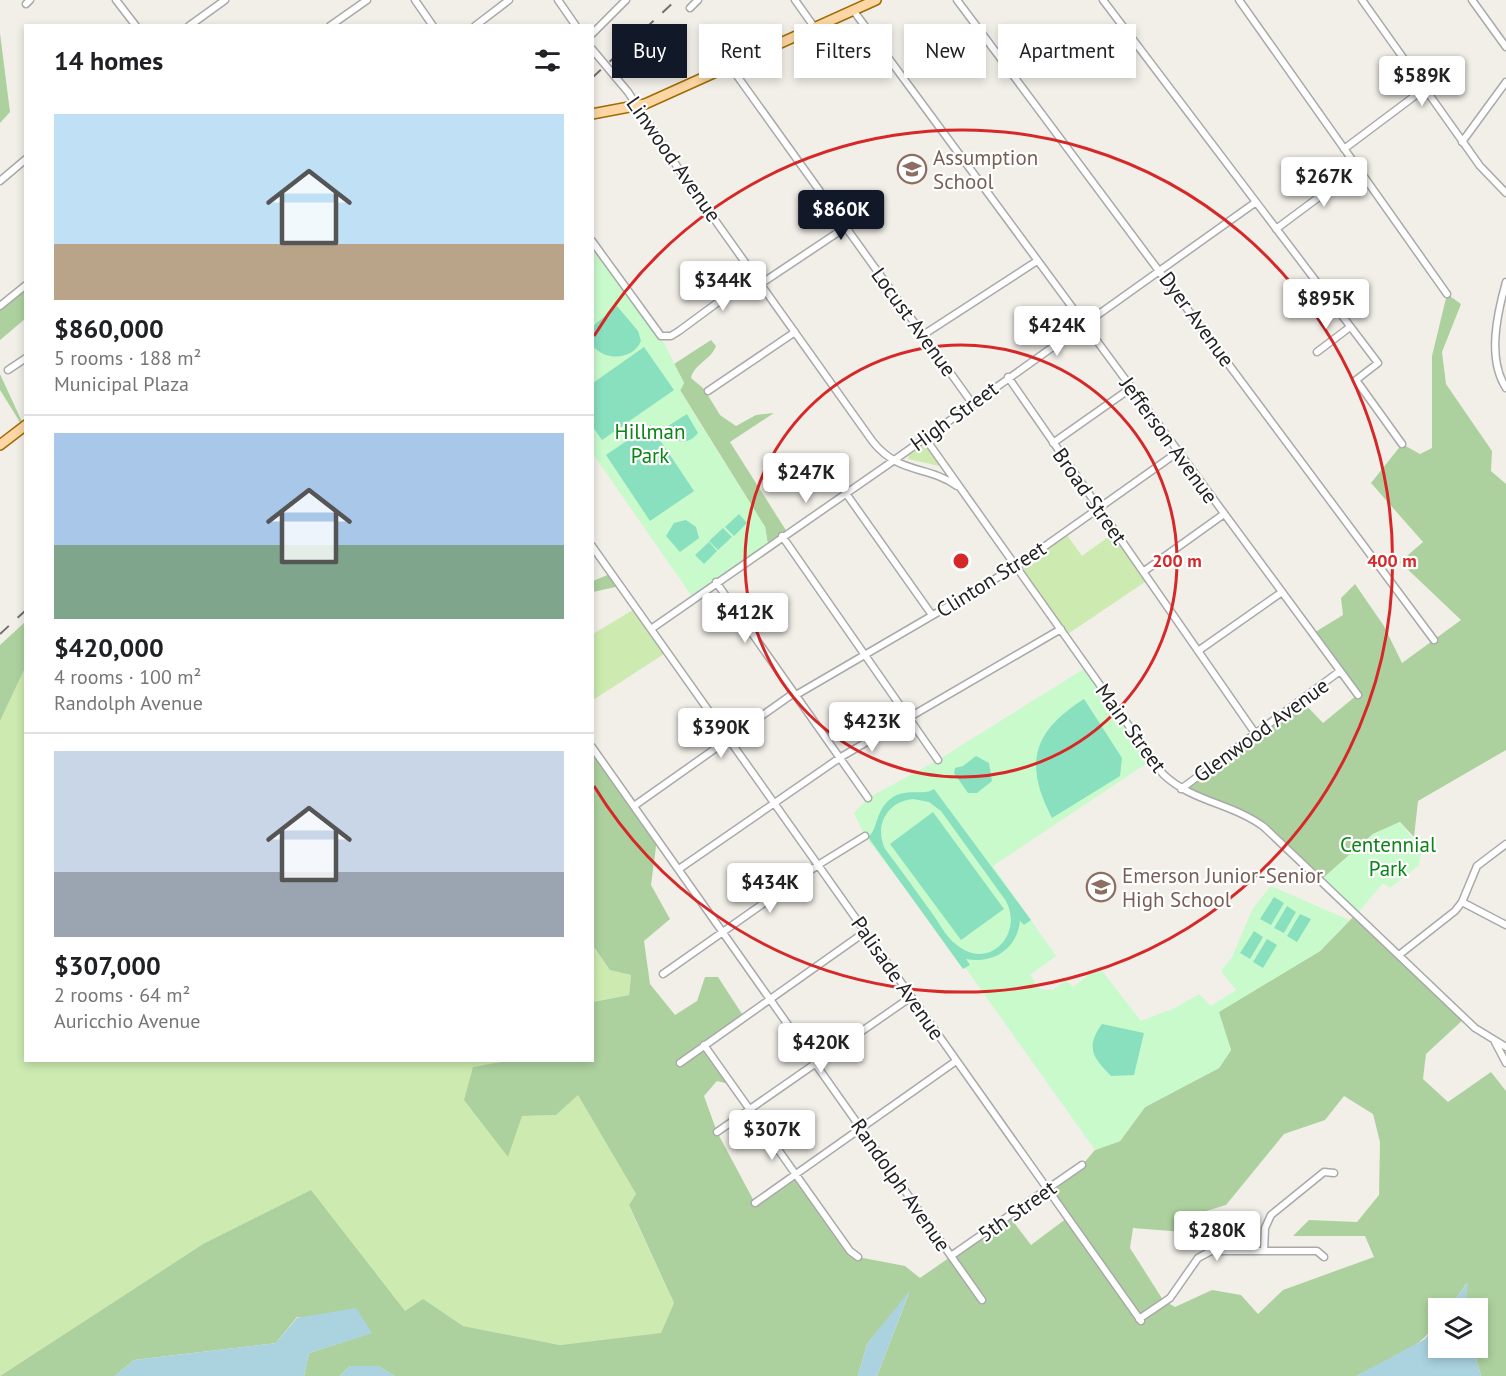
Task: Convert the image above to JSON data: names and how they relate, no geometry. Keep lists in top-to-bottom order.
{
  "streets": {
    "street": [
      "Linwood Avenue",
      "Dyer Avenue",
      "Locust Avenue",
      "High Street",
      "Jefferson Avenue",
      "Broad Street",
      "Clinton Street",
      "Main Street",
      "Glenwood Avenue",
      "Palisade Avenue",
      "Randolph Avenue",
      "5th Street"
    ]
  },
  "crossings": [
    ["Linwood Avenue", "High Street"],
    ["Linwood Avenue", "Main Street"],
    ["Dyer Avenue", "High Street"],
    ["Locust Avenue", "High Street"],
    ["High Street", "Jefferson Avenue"],
    ["High Street", "Broad Street"],
    ["High Street", "Main Street"],
    ["High Street", "Palisade Avenue"],
    ["Jefferson Avenue", "Clinton Street"],
    ["Jefferson Avenue", "Glenwood Avenue"],
    ["Broad Street", "Clinton Street"],
    ["Broad Street", "Glenwood Avenue"],
    ["Clinton Street", "Main Street"],
    ["Clinton Street", "Palisade Avenue"],
    ["Clinton Street", "Randolph Avenue"],
    ["Main Street", "Glenwood Avenue"],
    ["Palisade Avenue", "5th Street"],
    ["Randolph Avenue", "5th Street"]
  ],
  "parks": ["Hillman Park", "Centennial Park"],
  "places": {
    "school or university": ["Assumption School", "Emerson Junior-Senior High School"]
  },
  "page": {
    "chip": [
      "Buy",
      "Rent",
      "Filters",
      "New",
      "Apartment"
    ],
    "heading": "14 homes",
    "price": [
      "$589K",
      "$267K",
      "$860K",
      "$344K",
      "$895K",
      "$424K",
      "$247K",
      "$412K",
      "$423K",
      "$390K",
      "$434K",
      "$420K",
      "$307K",
      "$280K"
    ],
    "list": [
      {
        "name": "$860,000",
        "note": "5 rooms · 188 m² · Municipal Plaza"
      },
      {
        "name": "$420,000",
        "note": "4 rooms · 100 m² · Randolph Avenue"
      },
      {
        "name": "$307,000",
        "note": "2 rooms · 64 m² · Auricchio Avenue"
      }
    ]
  },
  "rings": ["200 m", "400 m"]
}
